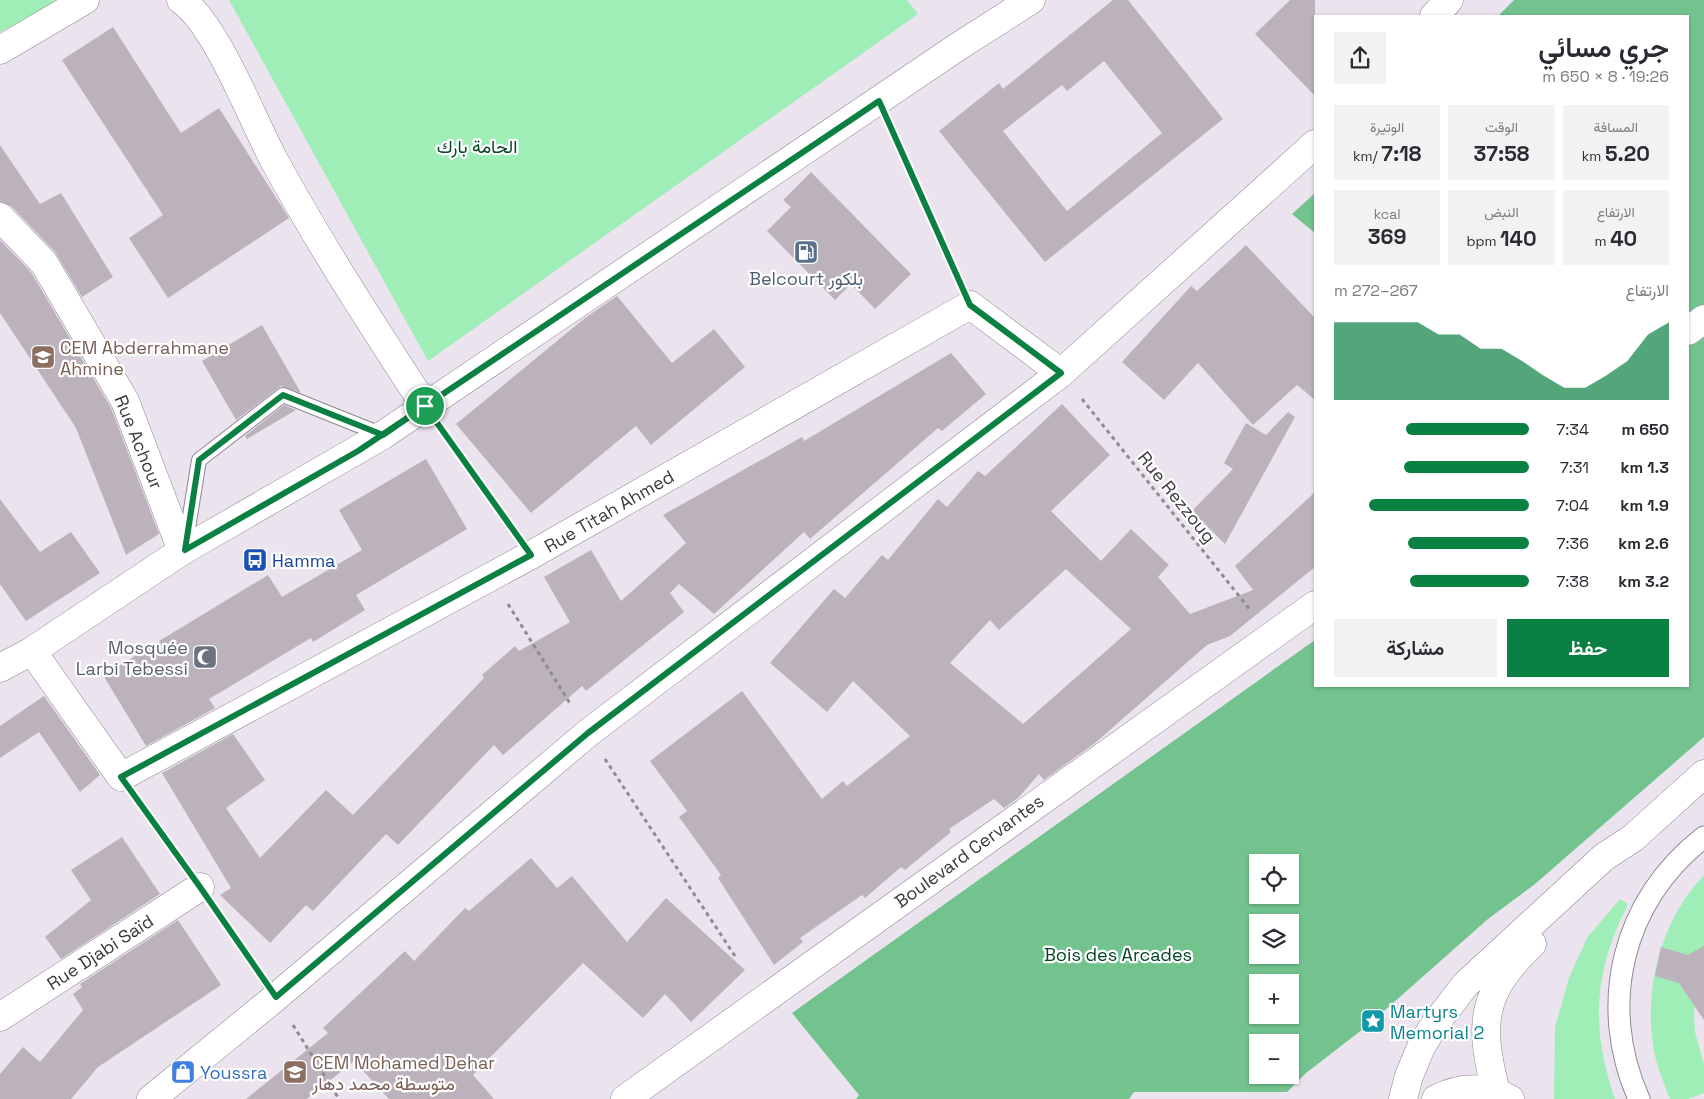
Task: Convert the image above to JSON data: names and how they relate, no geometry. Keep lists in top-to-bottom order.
{
  "streets": {
    "street": [
      "Rue Achour",
      "Rue Titah Ahmed",
      "Boulevard Cervantes",
      "Rue Djabi Saïd"
    ],
    "path": ["Rue Rezzoug"]
  },
  "crossings": [
    ["Rue Rezzoug", "Boulevard Cervantes"]
  ],
  "parks": ["الحامة بارك", "Bois des Arcades"],
  "places": {
    "fuel station": ["Belcourt بلكور"],
    "school or university": ["CEM Abderrahmane Ahmine", "CEM Mohamed Dehar متوسطة محمد دهار"],
    "bus stop": ["Hamma"],
    "mosque": ["Mosquée Larbi Tebessi"],
    "place": ["Martyrs Memorial 2"],
    "shop": ["Youssra"]
  },
  "page": {
    "heading": ["جري مسائي", "19:26 · 8 × 650 m"],
    "stats": [
      ["المسافة", "5.20 km"],
      ["الوقت", "37:58"],
      ["الوتيرة", "7:18 /km"],
      ["الارتفاع", "40 m"],
      ["النبض", "140 bpm"],
      ["kcal", "369"]
    ],
    "chart": ["الارتفاع", "267–272 m"],
    "list": [
      {
        "name": "650 m",
        "note": "7:34"
      },
      {
        "name": "1.3 km",
        "note": "7:31"
      },
      {
        "name": "1.9 km",
        "note": "7:04"
      },
      {
        "name": "2.6 km",
        "note": "7:36"
      },
      {
        "name": "3.2 km",
        "note": "7:38"
      }
    ],
    "buttons": ["حفظ", "مشاركة"],
    "map_buttons": ["+", "−"]
  }
}
